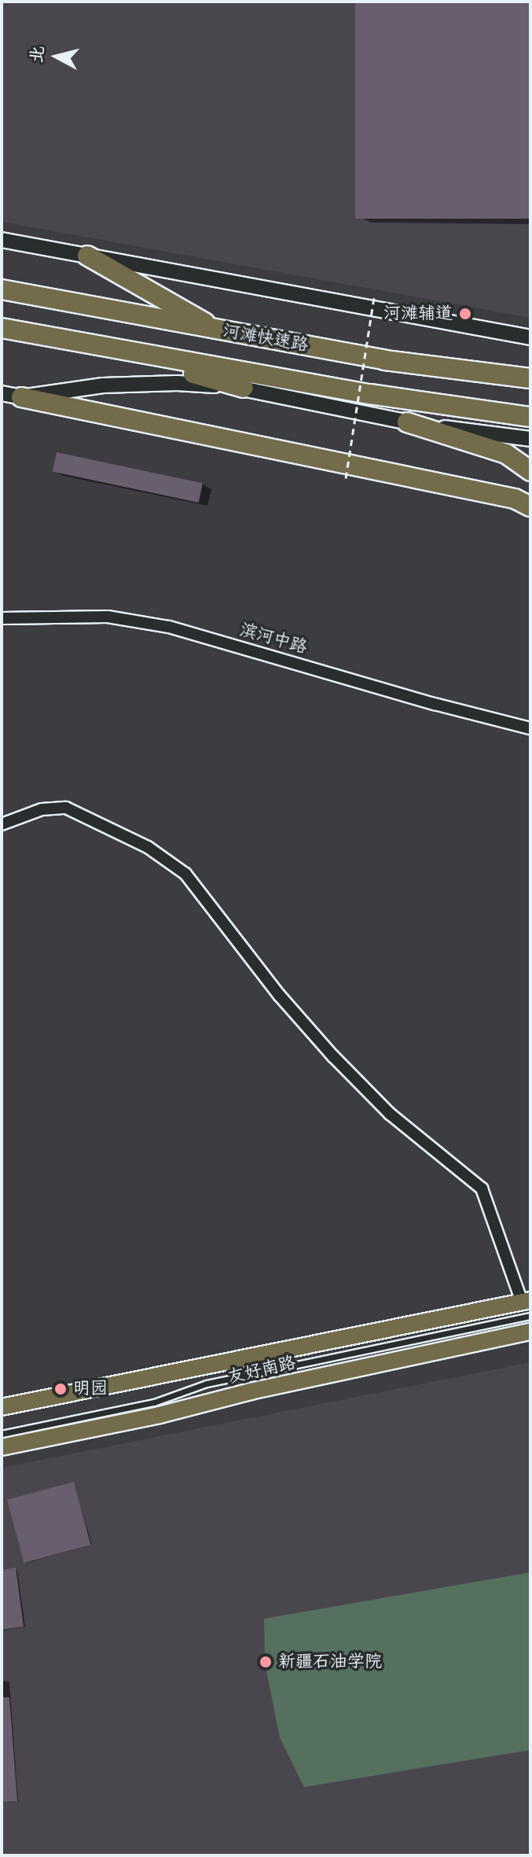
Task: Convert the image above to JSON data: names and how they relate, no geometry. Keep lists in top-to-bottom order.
{
  "streets": {
    "highway": ["河滩快速路"],
    "main road": ["友好南路"],
    "street": ["滨河中路"]
  },
  "places": ["河滩辅道", "明园", "新疆石油学院"],
  "north": "left"
}
